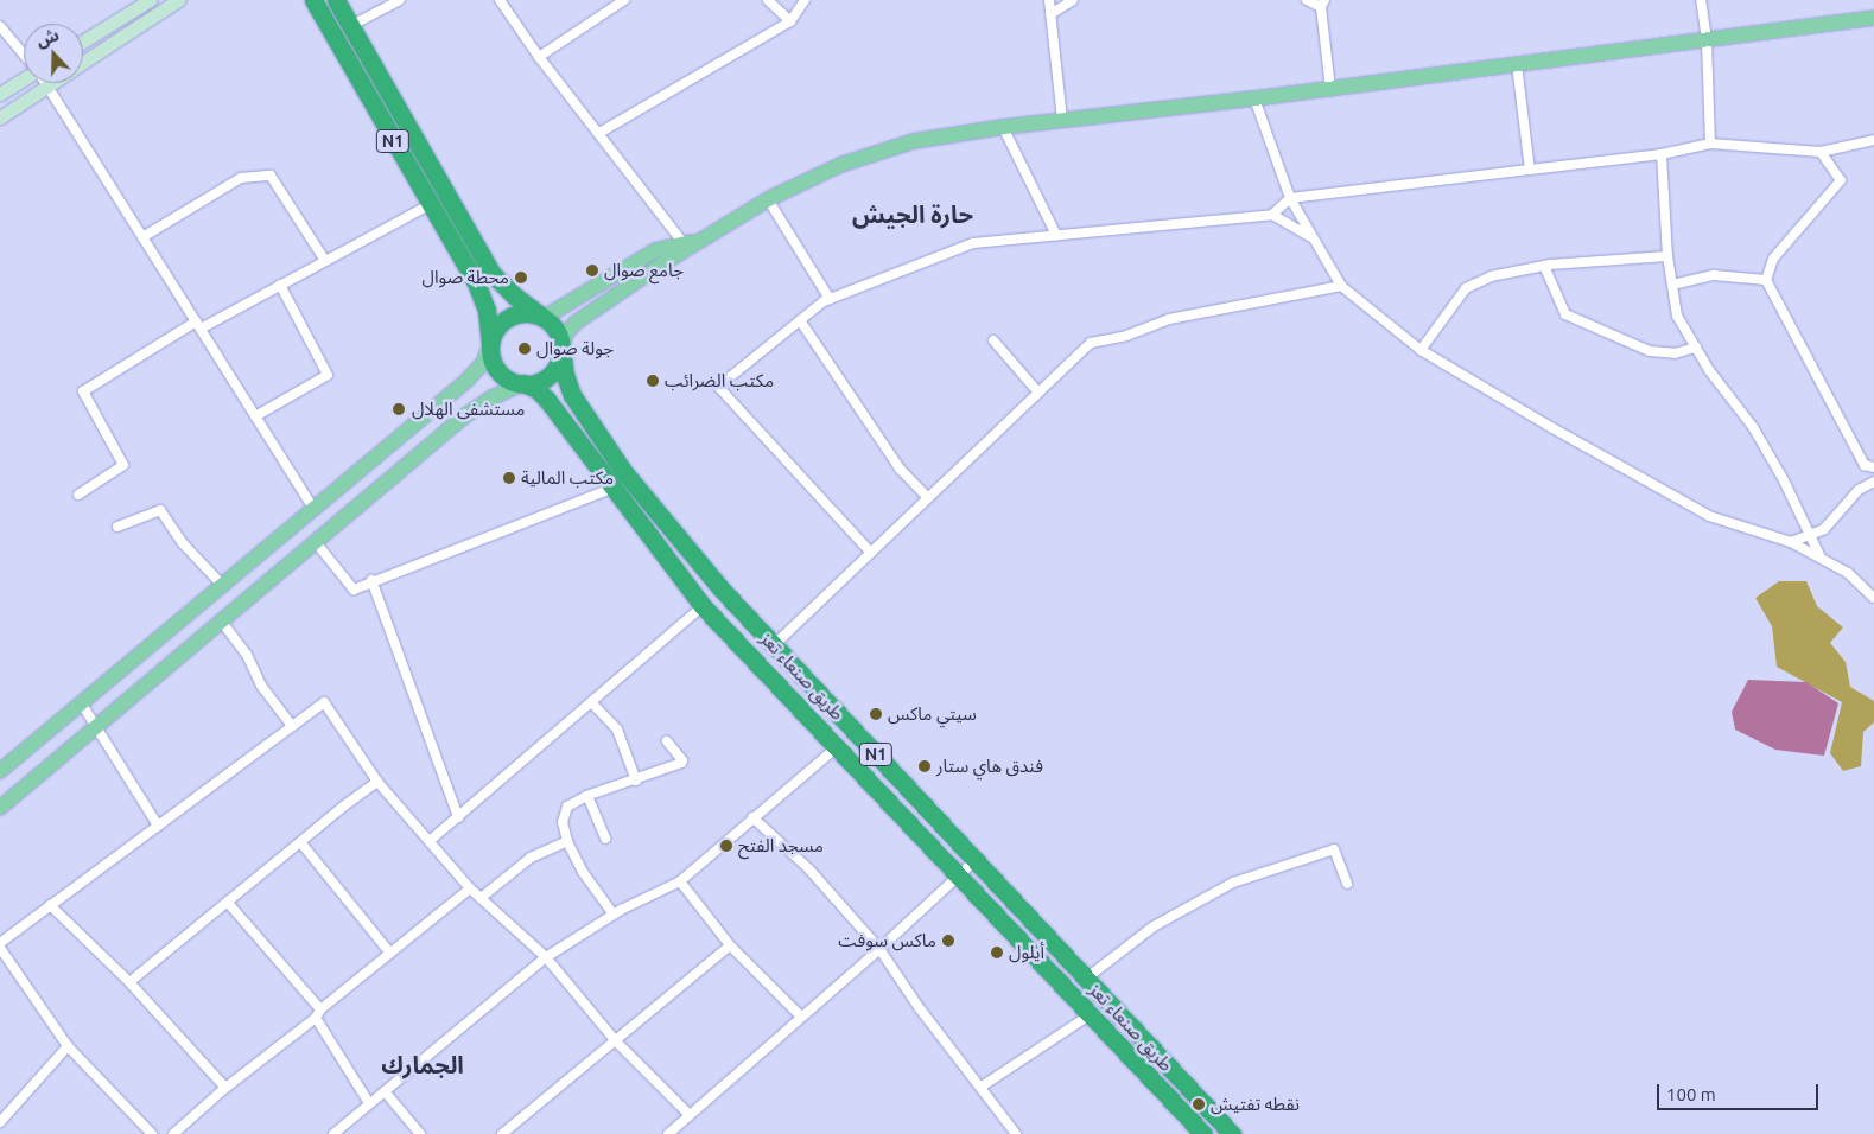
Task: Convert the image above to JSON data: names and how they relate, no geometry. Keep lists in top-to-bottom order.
{
  "streets": {
    "highway": ["N1", "طريق صنعاء تعز"]
  },
  "districts": ["حارة الجيش", "الجمارك"],
  "places": [
    "جامع صوال",
    "محطة صوال",
    "جولة صوال",
    "مكتب الضرائب",
    "مستشفى الهلال",
    "مكتب المالية",
    "سيتي ماكس",
    "فندق هاي ستار",
    "مسجد الفتح",
    "ماكس سوفت",
    "أيلول",
    "نقطه تفتيش"
  ],
  "scale_bar": "100 m",
  "north": "top"
}
